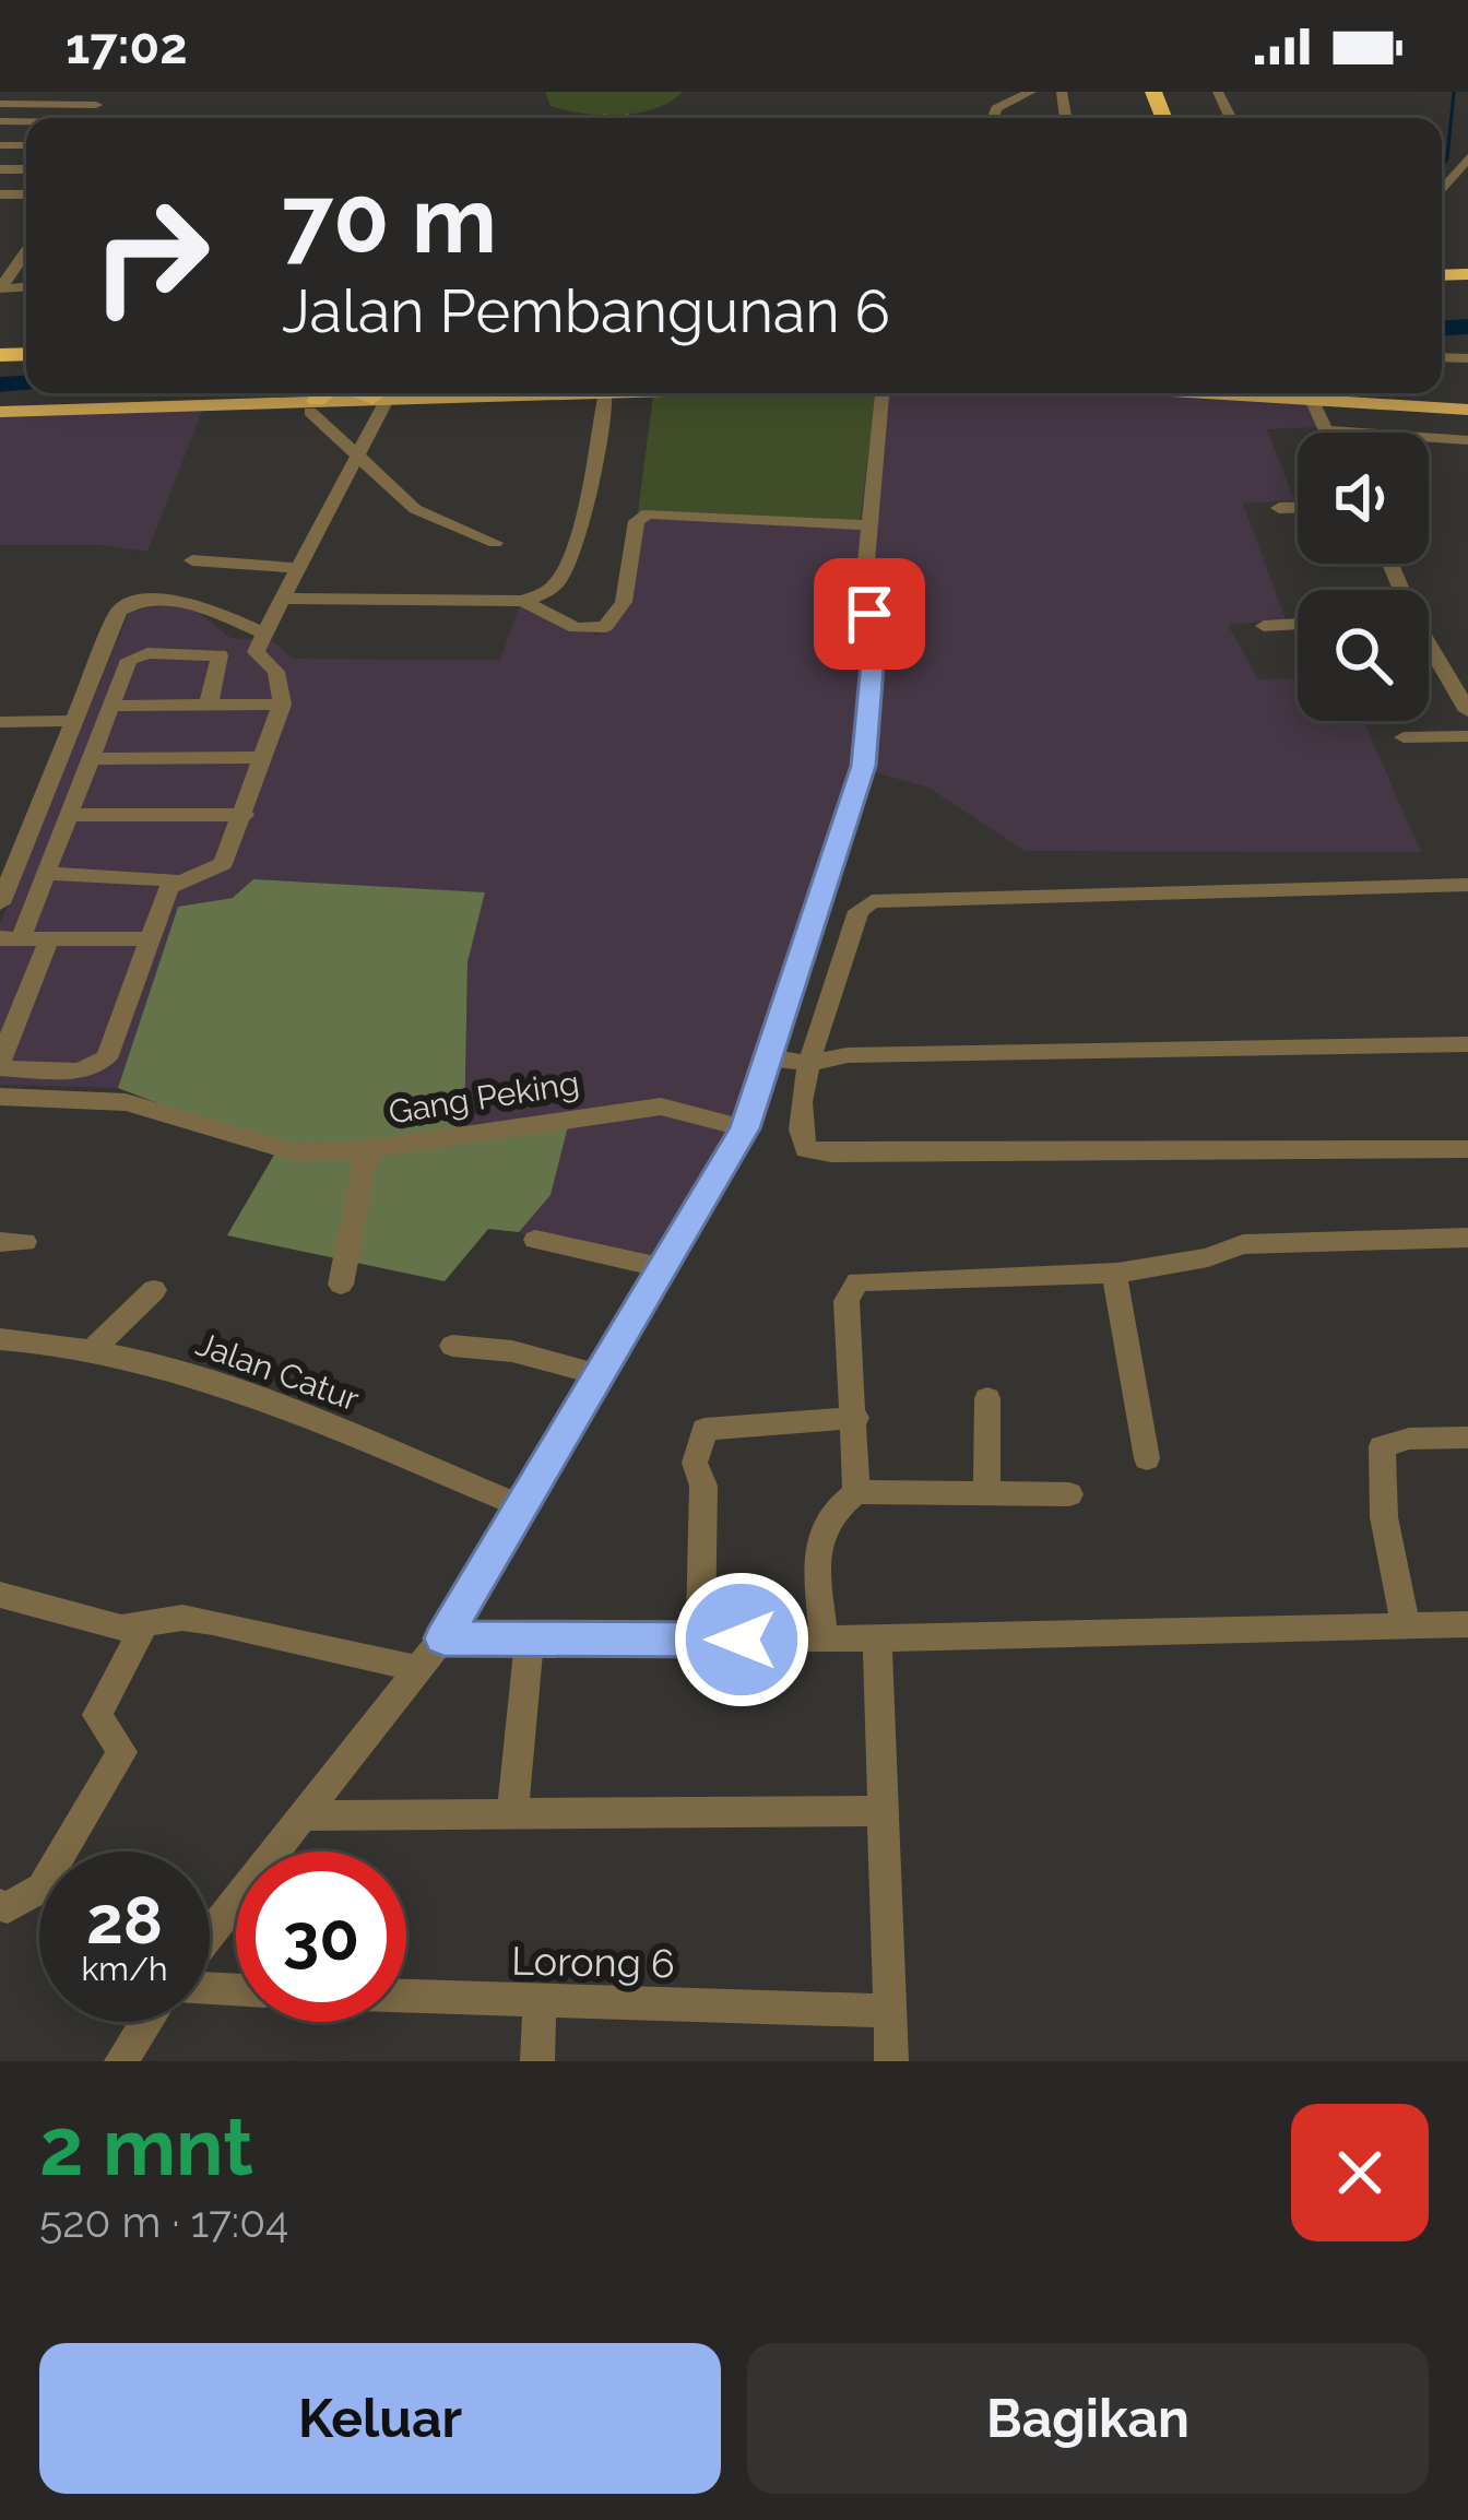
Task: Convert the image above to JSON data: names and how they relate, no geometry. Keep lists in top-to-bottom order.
{
  "streets": {
    "street": ["Gang Peking", "Jalan Catur", "Lorong 6"]
  },
  "page": {
    "status": "17:02",
    "turn": ["70 m", "Jalan Pembangunan 6"],
    "speed": "28 km/h",
    "limit": "30",
    "heading": ["2 mnt", "520 m · 17:04"],
    "buttons": ["Keluar", "Bagikan"]
  }
}
